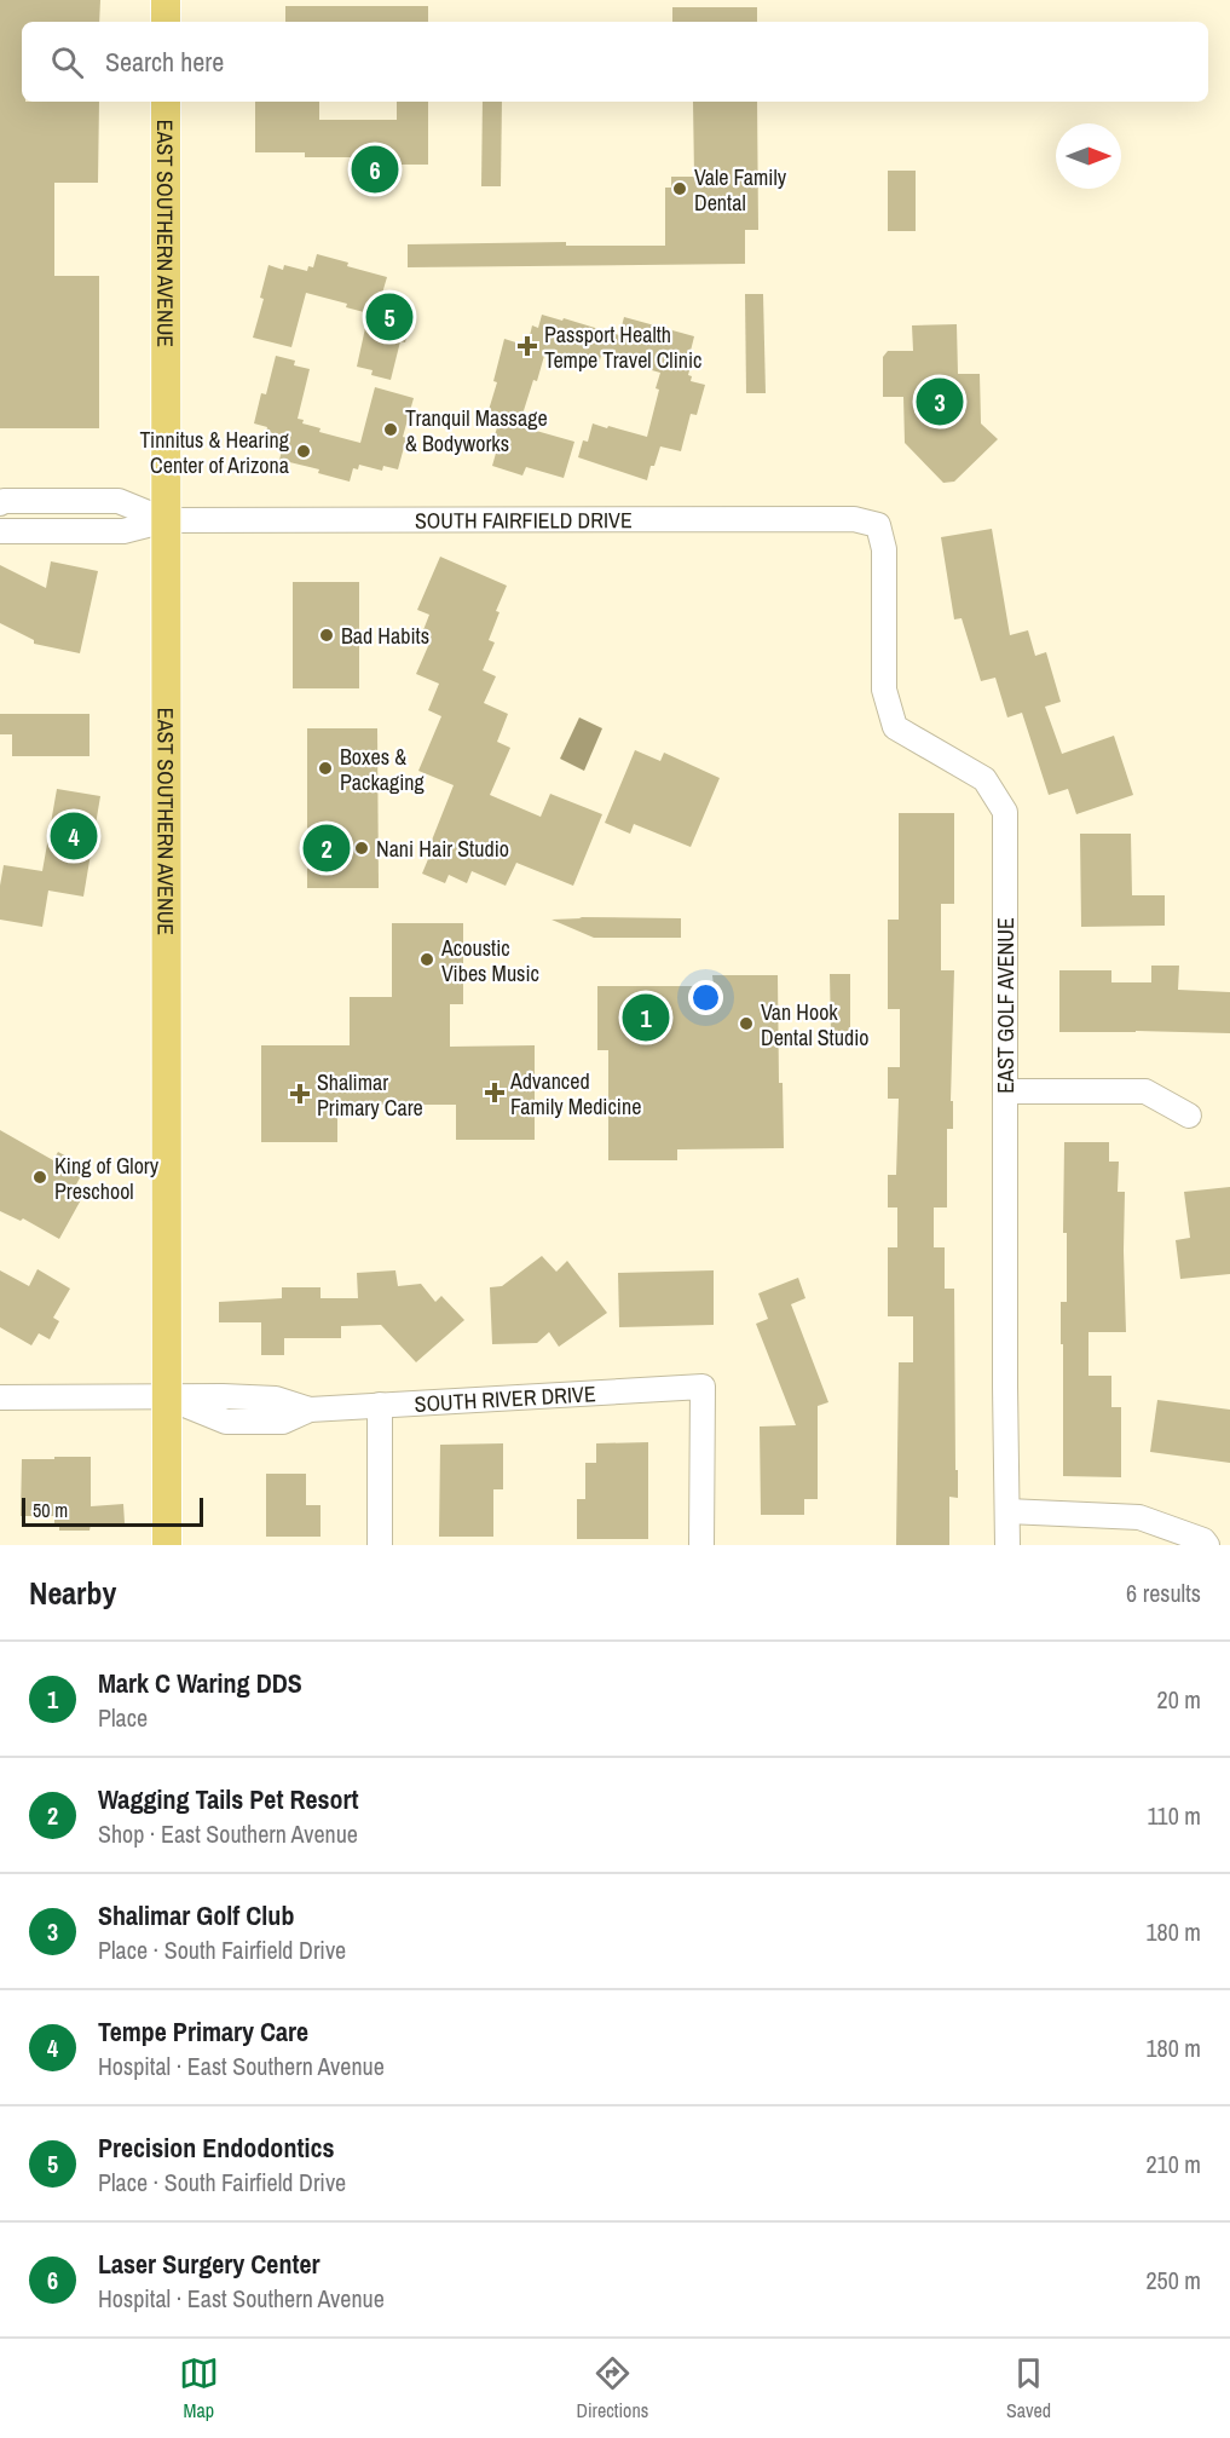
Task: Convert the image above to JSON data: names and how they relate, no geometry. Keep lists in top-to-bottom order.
{
  "streets": {
    "main road": ["EAST SOUTHERN AVENUE"],
    "street": ["SOUTH FAIRFIELD DRIVE", "EAST GOLF AVENUE", "SOUTH RIVER DRIVE"]
  },
  "crossings": [
    ["EAST SOUTHERN AVENUE", "SOUTH FAIRFIELD DRIVE"],
    ["EAST SOUTHERN AVENUE", "SOUTH RIVER DRIVE"],
    ["SOUTH FAIRFIELD DRIVE", "EAST GOLF AVENUE"]
  ],
  "places": {
    "other": [
      "Vale Family Dental",
      "Tranquil Massage & Bodyworks",
      "Tinnitus & Hearing Center of Arizona",
      "Bad Habits",
      "Boxes & Packaging",
      "Nani Hair Studio",
      "Acoustic Vibes Music",
      "Van Hook Dental Studio",
      "King of Glory Preschool"
    ],
    "health": ["Passport Health Tempe Travel Clinic", "Advanced Family Medicine", "Shalimar Primary Care"]
  },
  "scale_bar": "50 m",
  "north": "right",
  "page": {
    "search": "Search here",
    "pins": [
      "6",
      "5",
      "3",
      "4",
      "2",
      "1"
    ],
    "scale": "50 m",
    "heading": ["Nearby", "6 results"],
    "list": [
      {
        "mark": "1",
        "name": "Mark C Waring DDS",
        "note": "Place",
        "value": "20 m"
      },
      {
        "mark": "2",
        "name": "Wagging Tails Pet Resort",
        "note": "Shop · East Southern Avenue",
        "value": "110 m"
      },
      {
        "mark": "3",
        "name": "Shalimar Golf Club",
        "note": "Place · South Fairfield Drive",
        "value": "180 m"
      },
      {
        "mark": "4",
        "name": "Tempe Primary Care",
        "note": "Hospital · East Southern Avenue",
        "value": "180 m"
      },
      {
        "mark": "5",
        "name": "Precision Endodontics",
        "note": "Place · South Fairfield Drive",
        "value": "210 m"
      },
      {
        "mark": "6",
        "name": "Laser Surgery Center",
        "note": "Hospital · East Southern Avenue",
        "value": "250 m"
      }
    ],
    "nav": ["Map", "Directions", "Saved"]
  }
}
